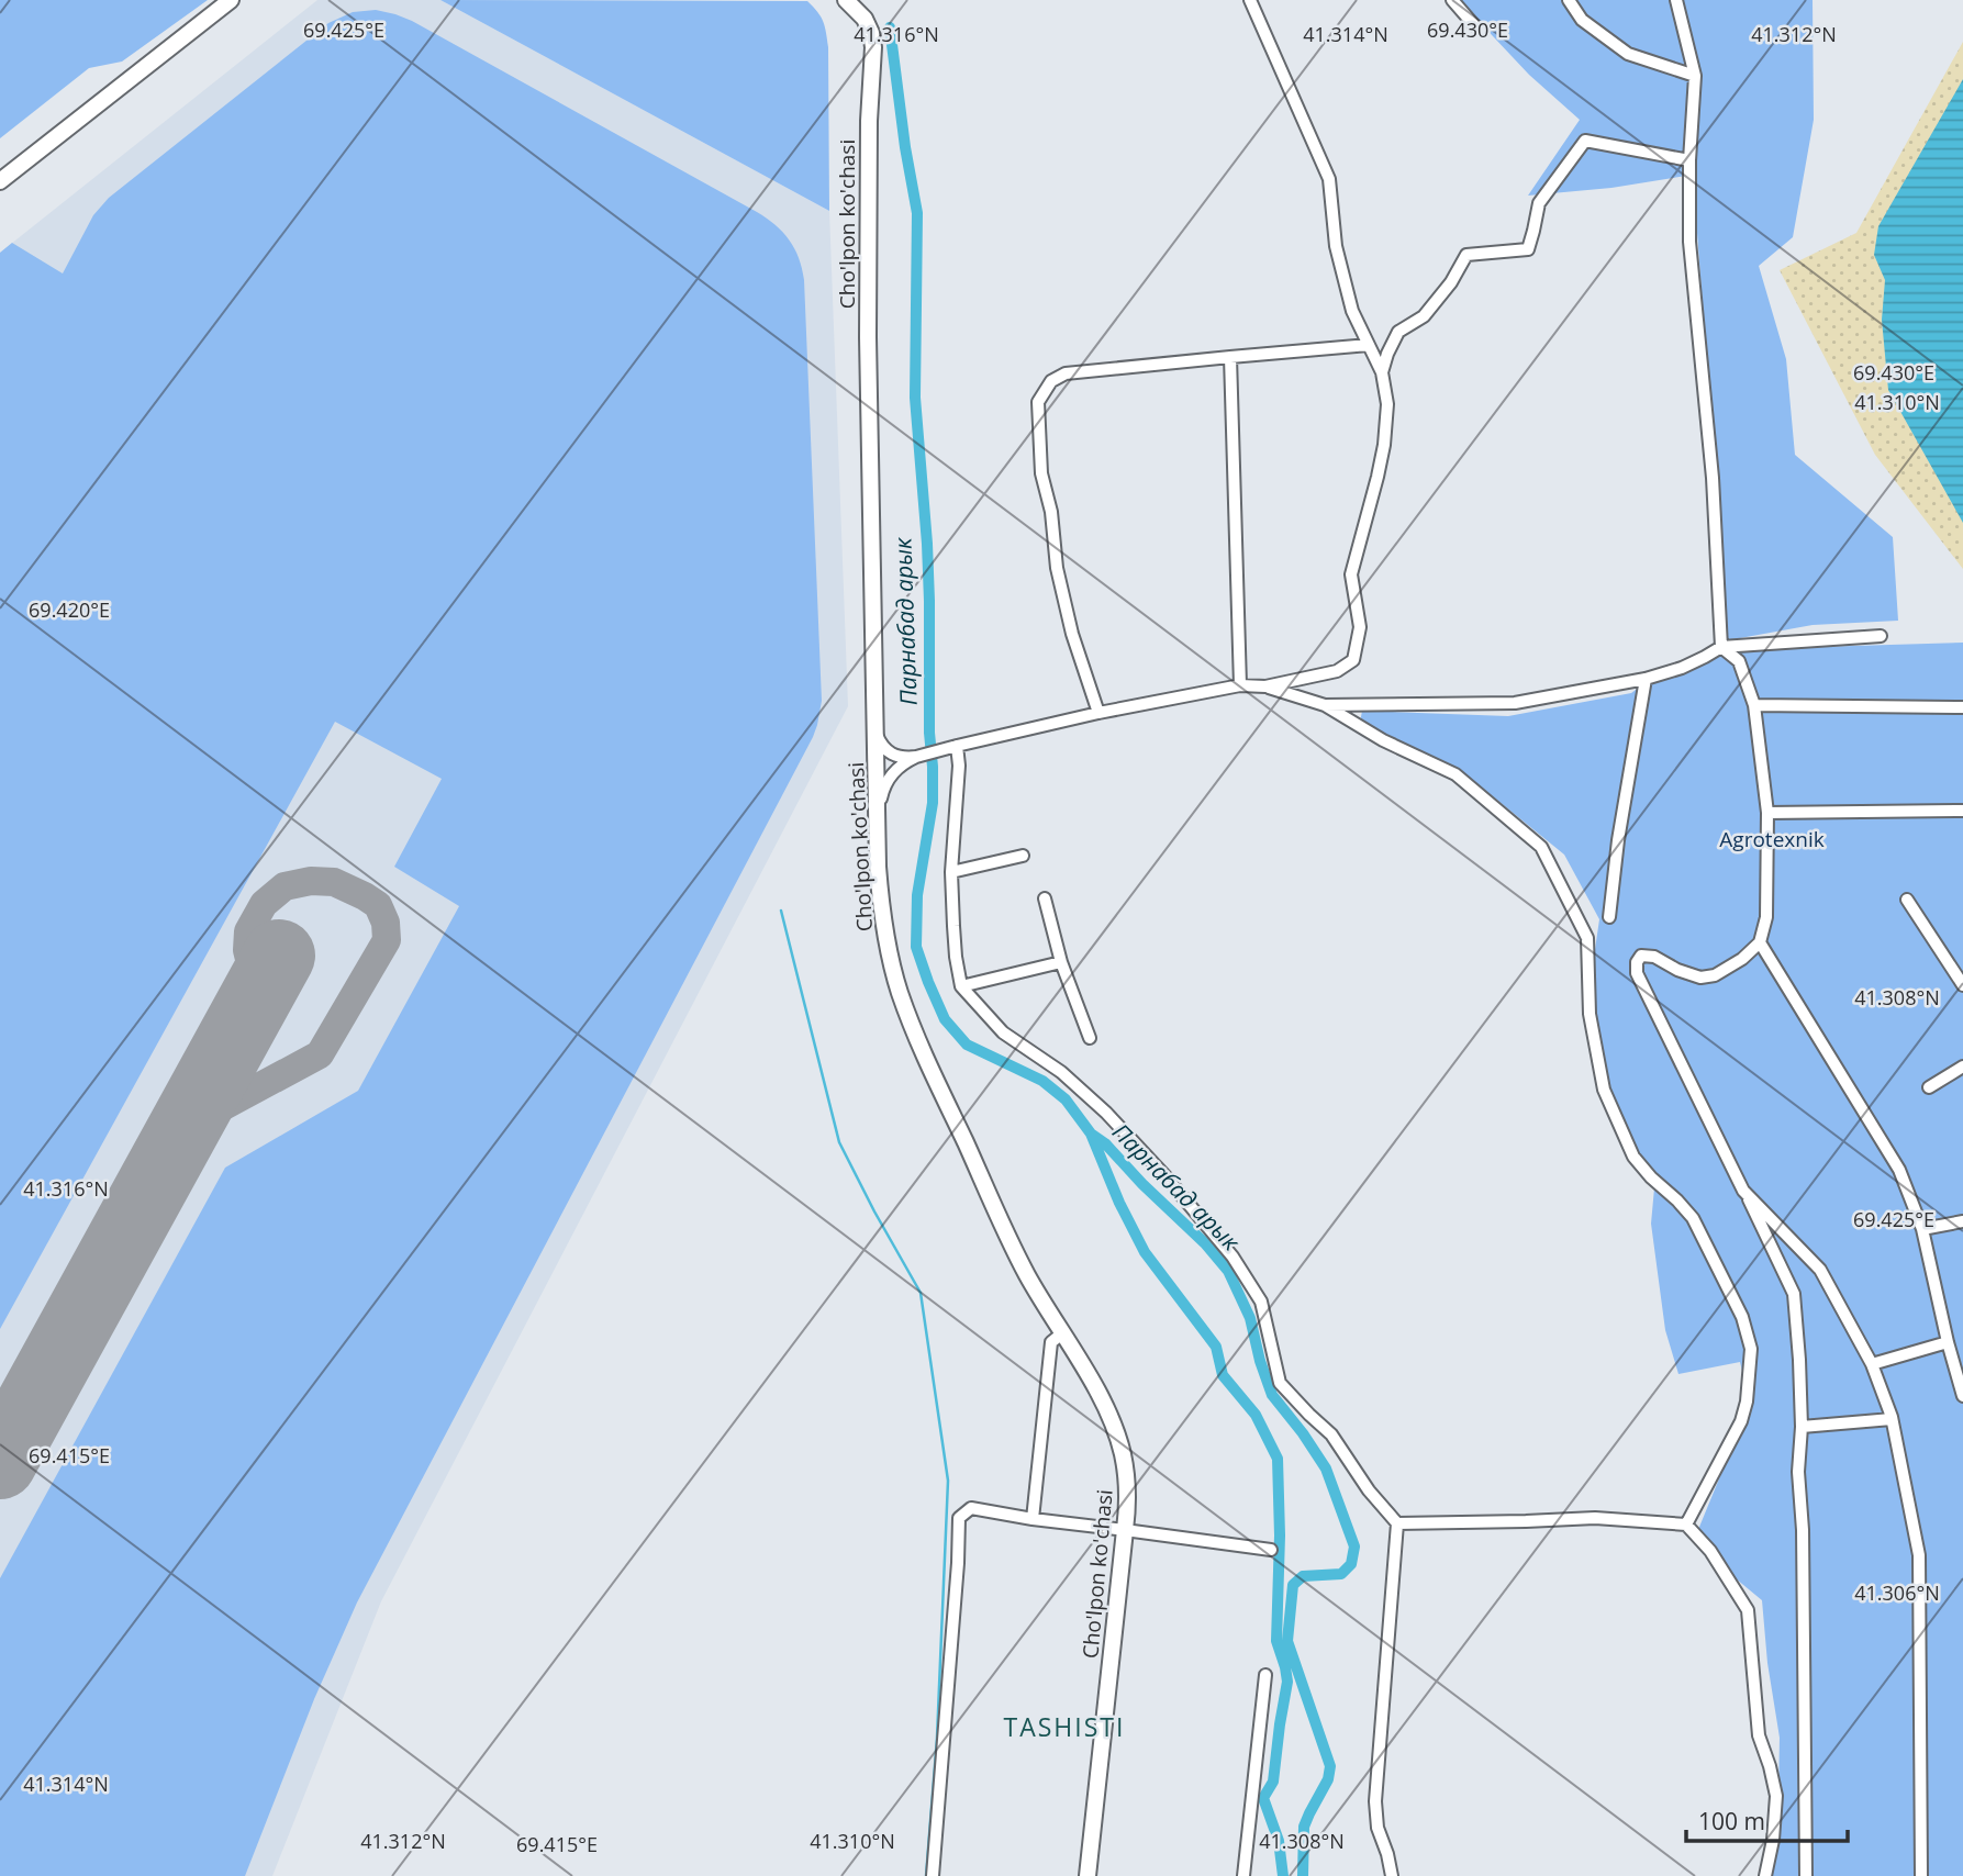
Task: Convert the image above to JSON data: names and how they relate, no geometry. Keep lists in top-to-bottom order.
{
  "streets": {
    "main road": ["Cho'lpon ko'chasi"]
  },
  "districts": ["TASHISTI"],
  "water": ["Парнабад арык"],
  "parks": ["Agrotexnik"],
  "scale_bar": "100 m",
  "coordinates": [
    "69.425°E",
    "69.430°E",
    "41.316°N",
    "41.314°N",
    "41.312°N",
    "41.310°N",
    "69.420°E",
    "41.308°N",
    "69.415°E",
    "41.306°N"
  ]
}
